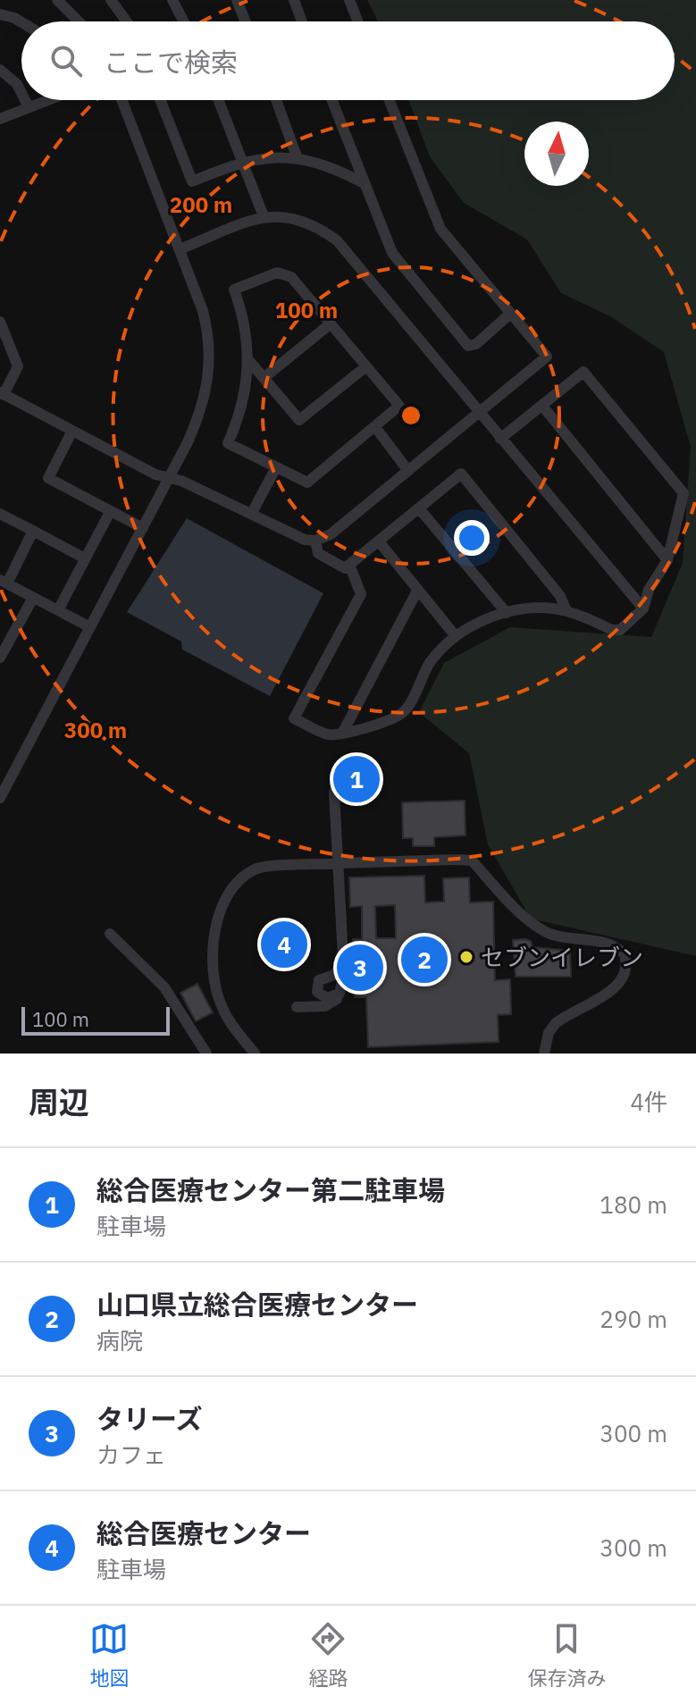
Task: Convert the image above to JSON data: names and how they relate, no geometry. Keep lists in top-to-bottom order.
{
  "places": ["セブンイレブン"],
  "scale_bar": "100 m",
  "north": "top",
  "page": {
    "search": "ここで検索",
    "pins": [
      "1",
      "4",
      "2",
      "3"
    ],
    "scale": "100 m",
    "heading": ["周辺", "4件"],
    "list": [
      {
        "mark": "1",
        "name": "総合医療センター第二駐車場",
        "note": "駐車場",
        "value": "180 m"
      },
      {
        "mark": "2",
        "name": "山口県立総合医療センター",
        "note": "病院",
        "value": "290 m"
      },
      {
        "mark": "3",
        "name": "タリーズ",
        "note": "カフェ",
        "value": "300 m"
      },
      {
        "mark": "4",
        "name": "総合医療センター",
        "note": "駐車場",
        "value": "300 m"
      }
    ],
    "nav": ["地図", "経路", "保存済み"]
  },
  "rings": ["200 m", "100 m", "300 m"]
}
